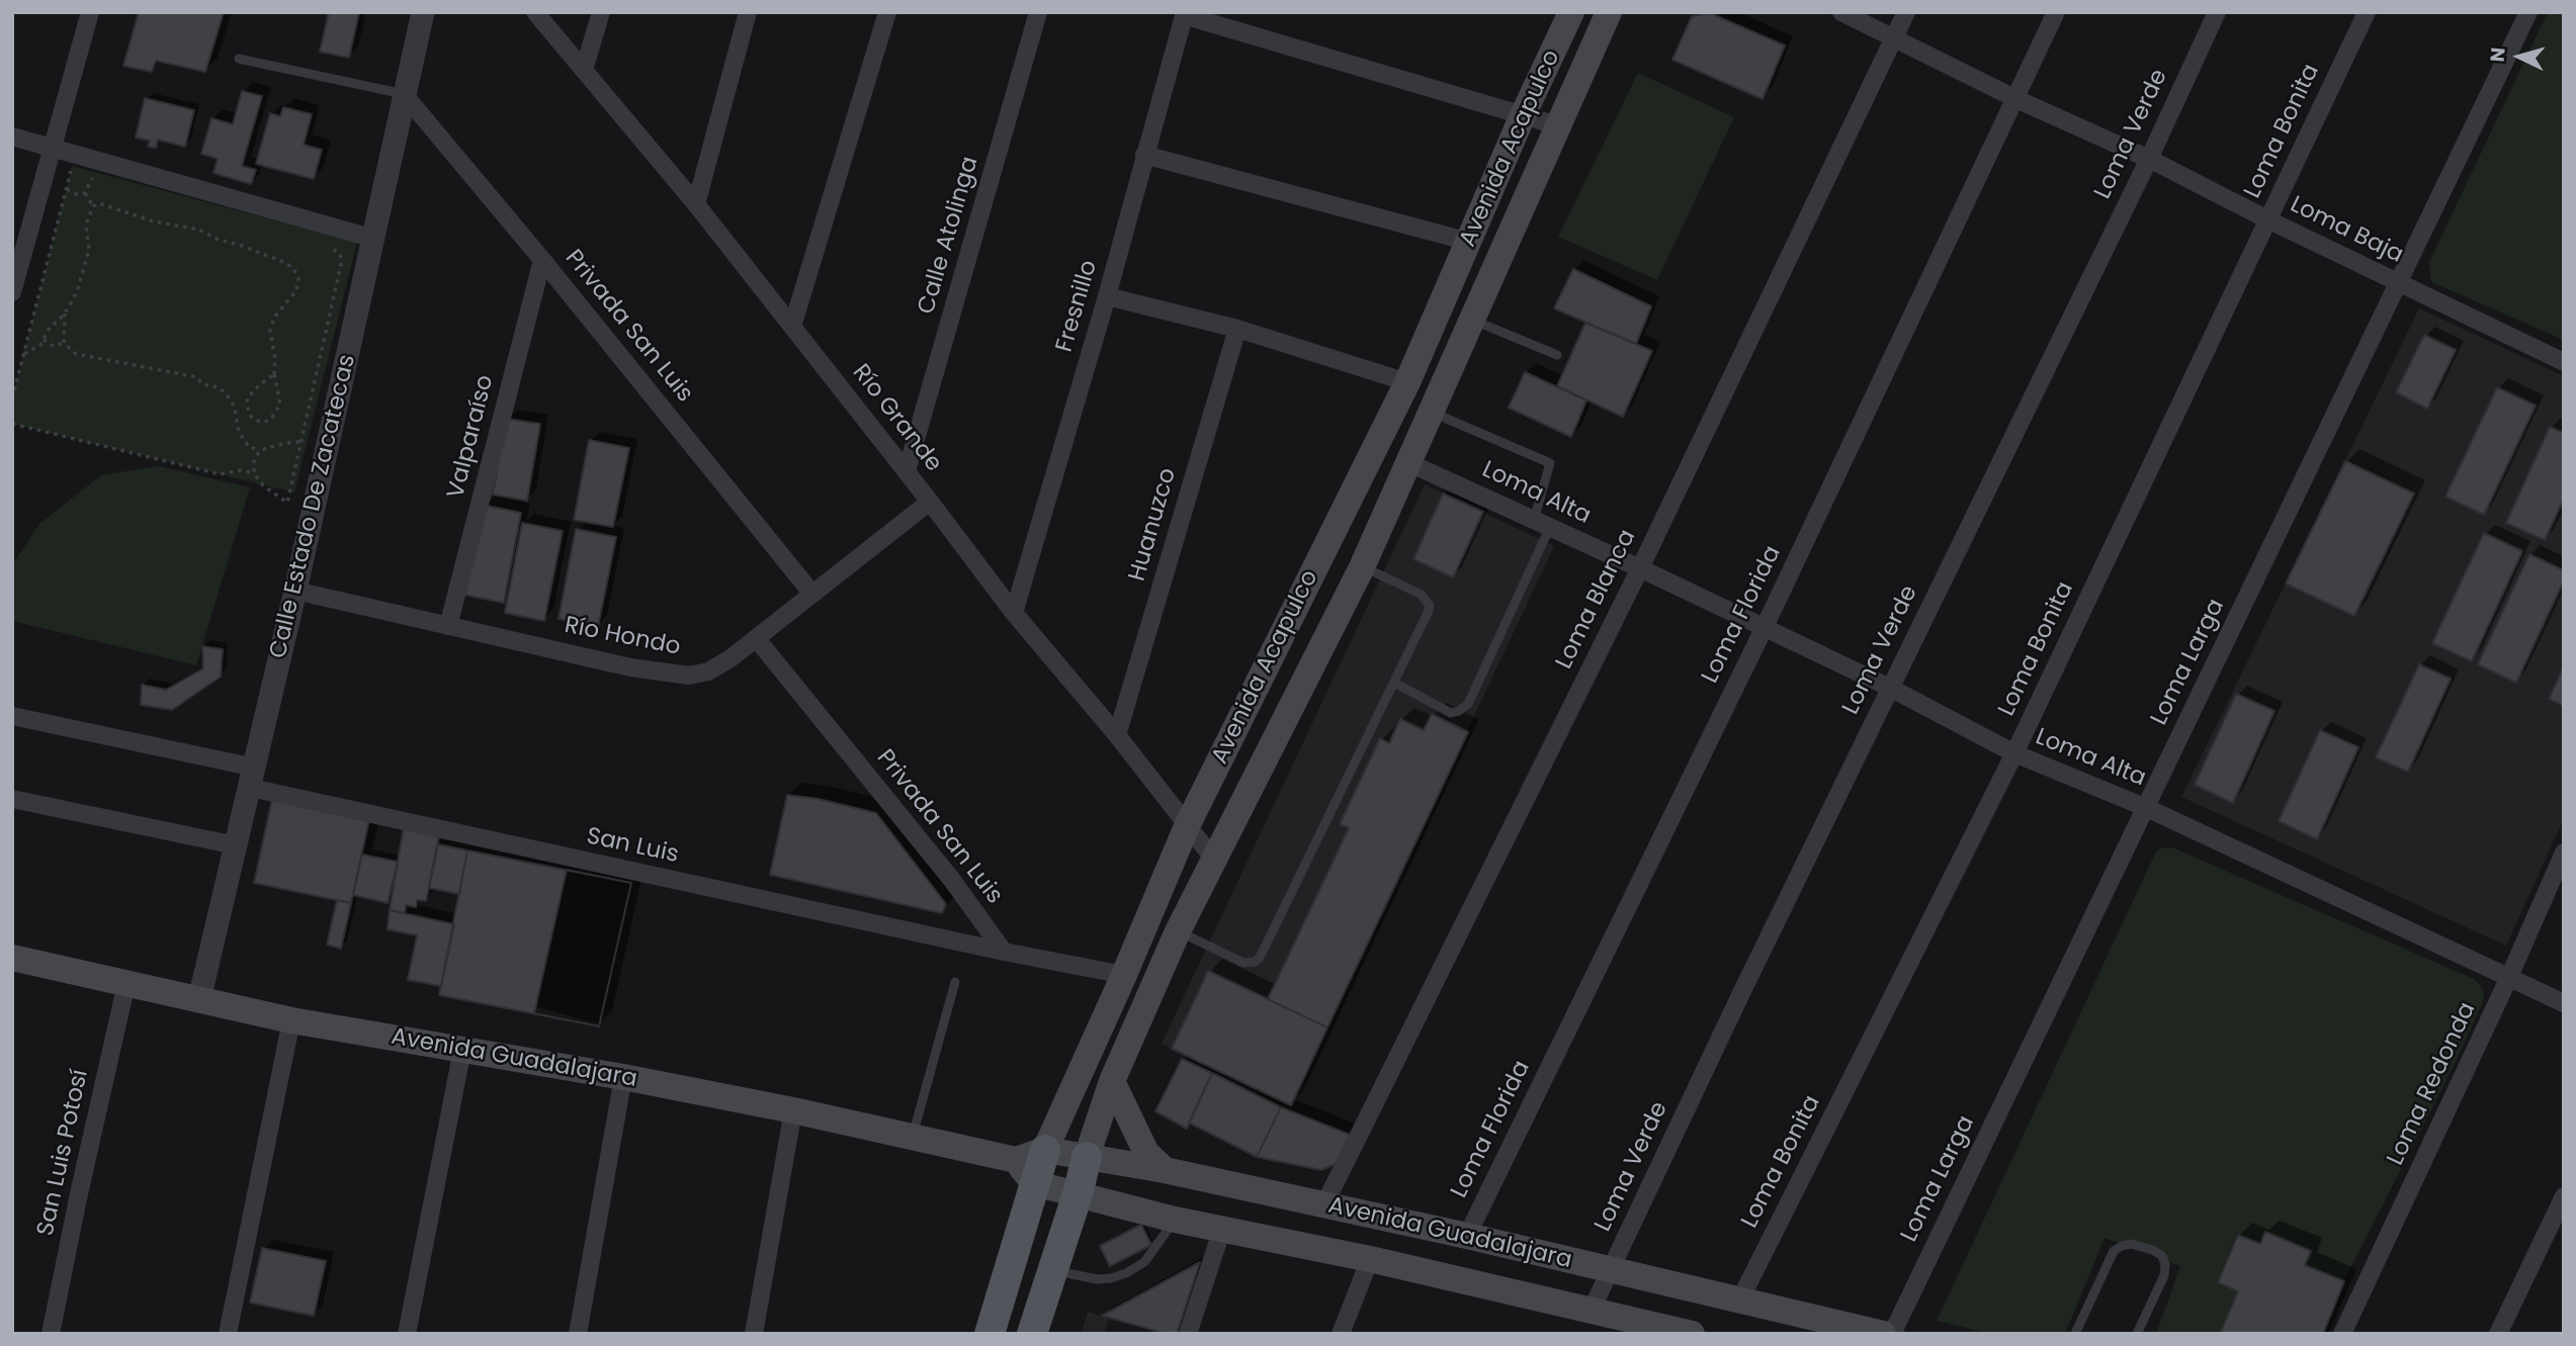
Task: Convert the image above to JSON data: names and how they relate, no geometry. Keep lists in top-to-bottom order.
{
  "streets": {
    "main road": ["Avenida Acapulco", "Avenida Guadalajara"],
    "street": [
      "Loma Bonita",
      "Loma Verde",
      "Loma Baja",
      "Calle Atolinga",
      "Fresnillo",
      "Privada San Luis",
      "Río Grande",
      "Valparaíso",
      "Loma Alta",
      "Calle Estado De Zacatecas",
      "Huanuzco",
      "Loma Blanca",
      "Loma Florida",
      "Río Hondo",
      "Loma Larga",
      "San Luis",
      "Loma Redonda",
      "San Luis Potosí"
    ]
  },
  "crossings": [
    ["Loma Bonita", "Loma Baja"],
    ["Loma Bonita", "Loma Alta"],
    ["Loma Bonita", "Avenida Guadalajara"],
    ["Loma Verde", "Loma Baja"],
    ["Loma Verde", "Loma Alta"],
    ["Loma Verde", "Avenida Guadalajara"],
    ["Avenida Acapulco", "Río Grande"],
    ["Avenida Acapulco", "Loma Alta"],
    ["Avenida Acapulco", "Avenida Guadalajara"],
    ["Loma Baja", "Loma Blanca"],
    ["Loma Baja", "Loma Florida"],
    ["Loma Baja", "Loma Larga"],
    ["Calle Atolinga", "Río Grande"],
    ["Fresnillo", "Río Grande"],
    ["Privada San Luis", "Valparaíso"],
    ["Privada San Luis", "Calle Estado De Zacatecas"],
    ["Privada San Luis", "Río Hondo"],
    ["Privada San Luis", "San Luis"],
    ["Río Grande", "Huanuzco"],
    ["Río Grande", "Río Hondo"],
    ["Valparaíso", "Río Hondo"],
    ["Loma Alta", "Loma Blanca"],
    ["Loma Alta", "Loma Florida"],
    ["Loma Alta", "Loma Larga"],
    ["Loma Alta", "Loma Redonda"],
    ["Calle Estado De Zacatecas", "Río Hondo"],
    ["Calle Estado De Zacatecas", "San Luis"],
    ["Calle Estado De Zacatecas", "Avenida Guadalajara"],
    ["Loma Blanca", "Avenida Guadalajara"],
    ["Loma Florida", "Avenida Guadalajara"],
    ["Avenida Guadalajara", "San Luis Potosí"]
  ],
  "north": "left"
}
